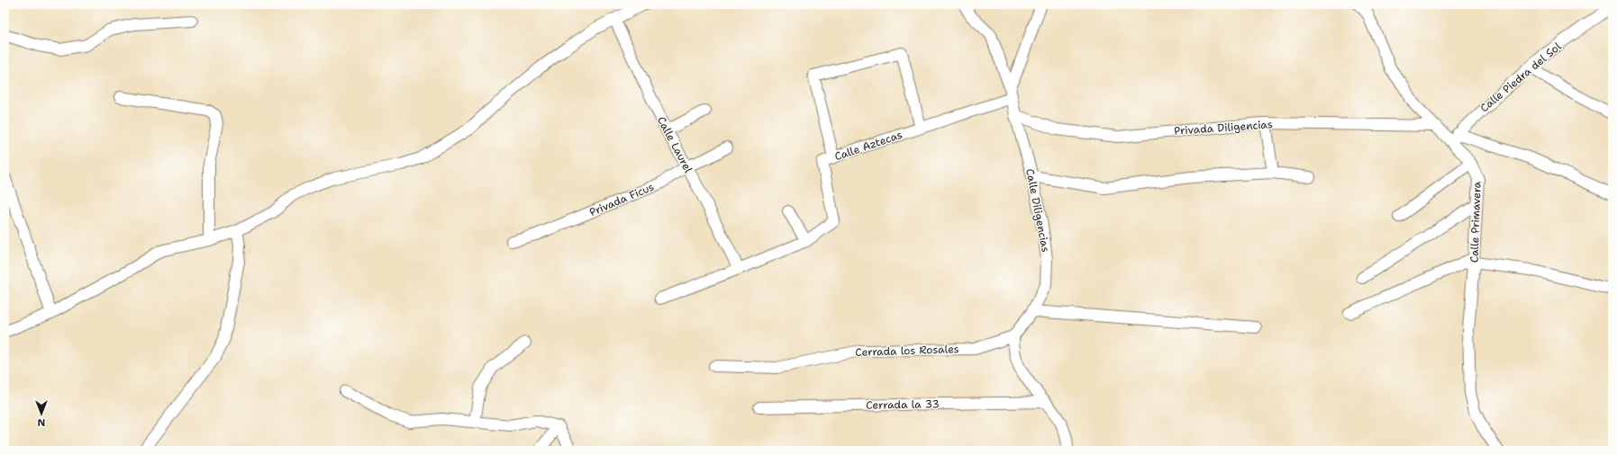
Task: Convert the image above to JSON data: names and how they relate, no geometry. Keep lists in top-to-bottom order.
{
  "streets": {
    "street": [
      "Calle Piedra del Sol",
      "Privada Diligencias",
      "Calle Laurel",
      "Calle Aztecas",
      "Privada Ficus",
      "Calle Diligencias",
      "Calle Primavera",
      "Cerrada los Rosales",
      "Cerrada la 33"
    ]
  },
  "crossings": [
    ["Calle Piedra del Sol", "Calle Primavera"],
    ["Privada Diligencias", "Calle Diligencias"],
    ["Privada Diligencias", "Calle Primavera"],
    ["Calle Laurel", "Calle Aztecas"],
    ["Calle Laurel", "Privada Ficus"],
    ["Calle Aztecas", "Calle Diligencias"],
    ["Calle Diligencias", "Cerrada los Rosales"]
  ],
  "north": "bottom"
}
